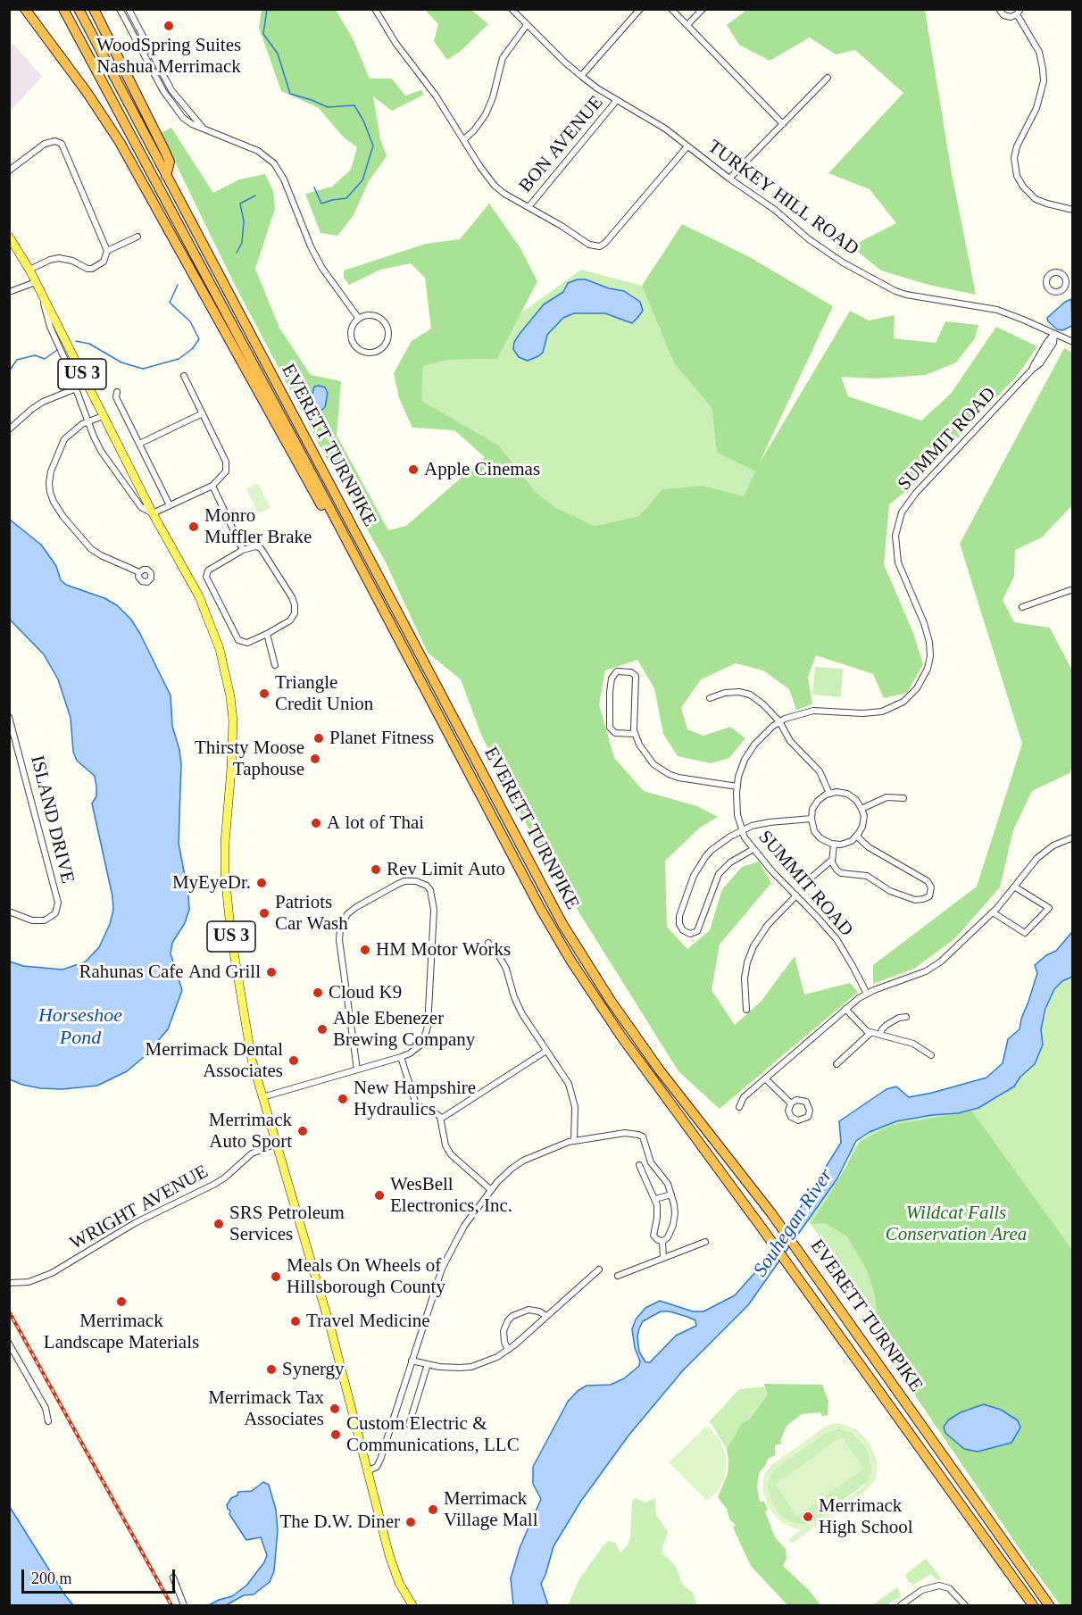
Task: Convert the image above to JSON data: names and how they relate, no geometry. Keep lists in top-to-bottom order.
{
  "streets": {
    "highway": ["EVERETT TURNPIKE"],
    "main road": ["US 3"],
    "street": [
      "BON AVENUE",
      "TURKEY HILL ROAD",
      "SUMMIT ROAD",
      "ISLAND DRIVE",
      "WRIGHT AVENUE"
    ]
  },
  "crossings": [
    ["BON AVENUE", "TURKEY HILL ROAD"],
    ["TURKEY HILL ROAD", "SUMMIT ROAD"],
    ["US 3", "WRIGHT AVENUE"]
  ],
  "water": ["Horseshoe Pond", "Souhegan River"],
  "parks": ["Wildcat Falls Conservation Area"],
  "places": [
    "WoodSpring Suites Nashua Merrimack",
    "Apple Cinemas",
    "Monro Muffler Brake",
    "Triangle Credit Union",
    "Planet Fitness",
    "Thirsty Moose Taphouse",
    "A lot of Thai",
    "Rev Limit Auto",
    "MyEyeDr.",
    "Patriots Car Wash",
    "HM Motor Works",
    "Rahunas Cafe And Grill",
    "Cloud K9",
    "Able Ebenezer Brewing Company",
    "Merrimack Dental Associates",
    "New Hampshire Hydraulics",
    "Merrimack Auto Sport",
    "WesBell Electronics, Inc.",
    "SRS Petroleum Services",
    "Meals On Wheels of Hillsborough County",
    "Merrimack Landscape Materials",
    "Travel Medicine",
    "Synergy",
    "Merrimack Tax Associates",
    "Custom Electric & Communications, LLC",
    "Merrimack Village Mall",
    "Merrimack High School",
    "The D.W. Diner"
  ],
  "scale_bar": "200 m"
}
